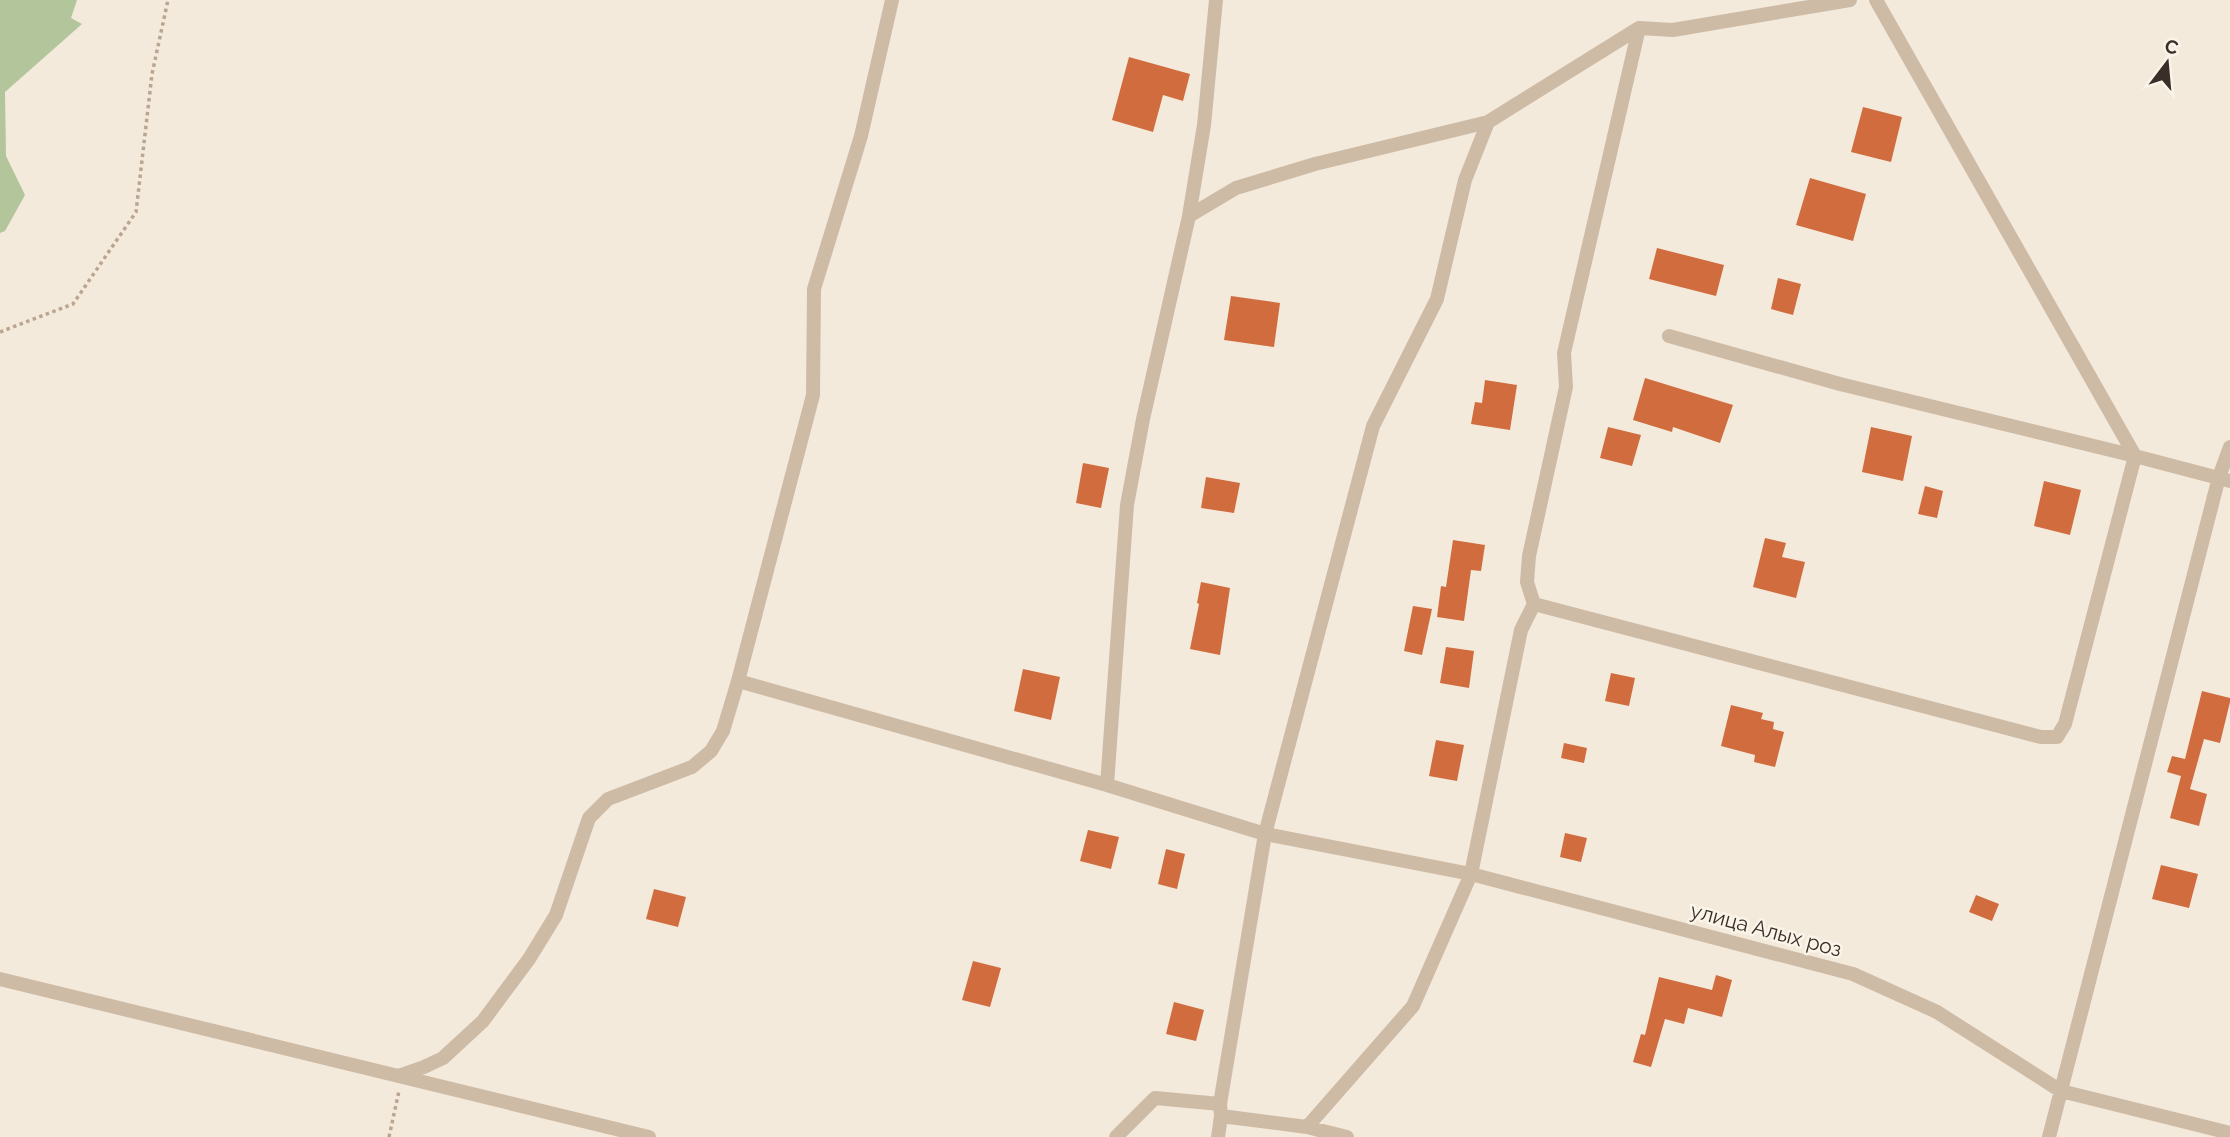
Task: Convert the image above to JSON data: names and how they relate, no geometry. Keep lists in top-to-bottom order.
{
  "streets": {
    "street": ["улица Алых роз"]
  },
  "north": "top"
}
